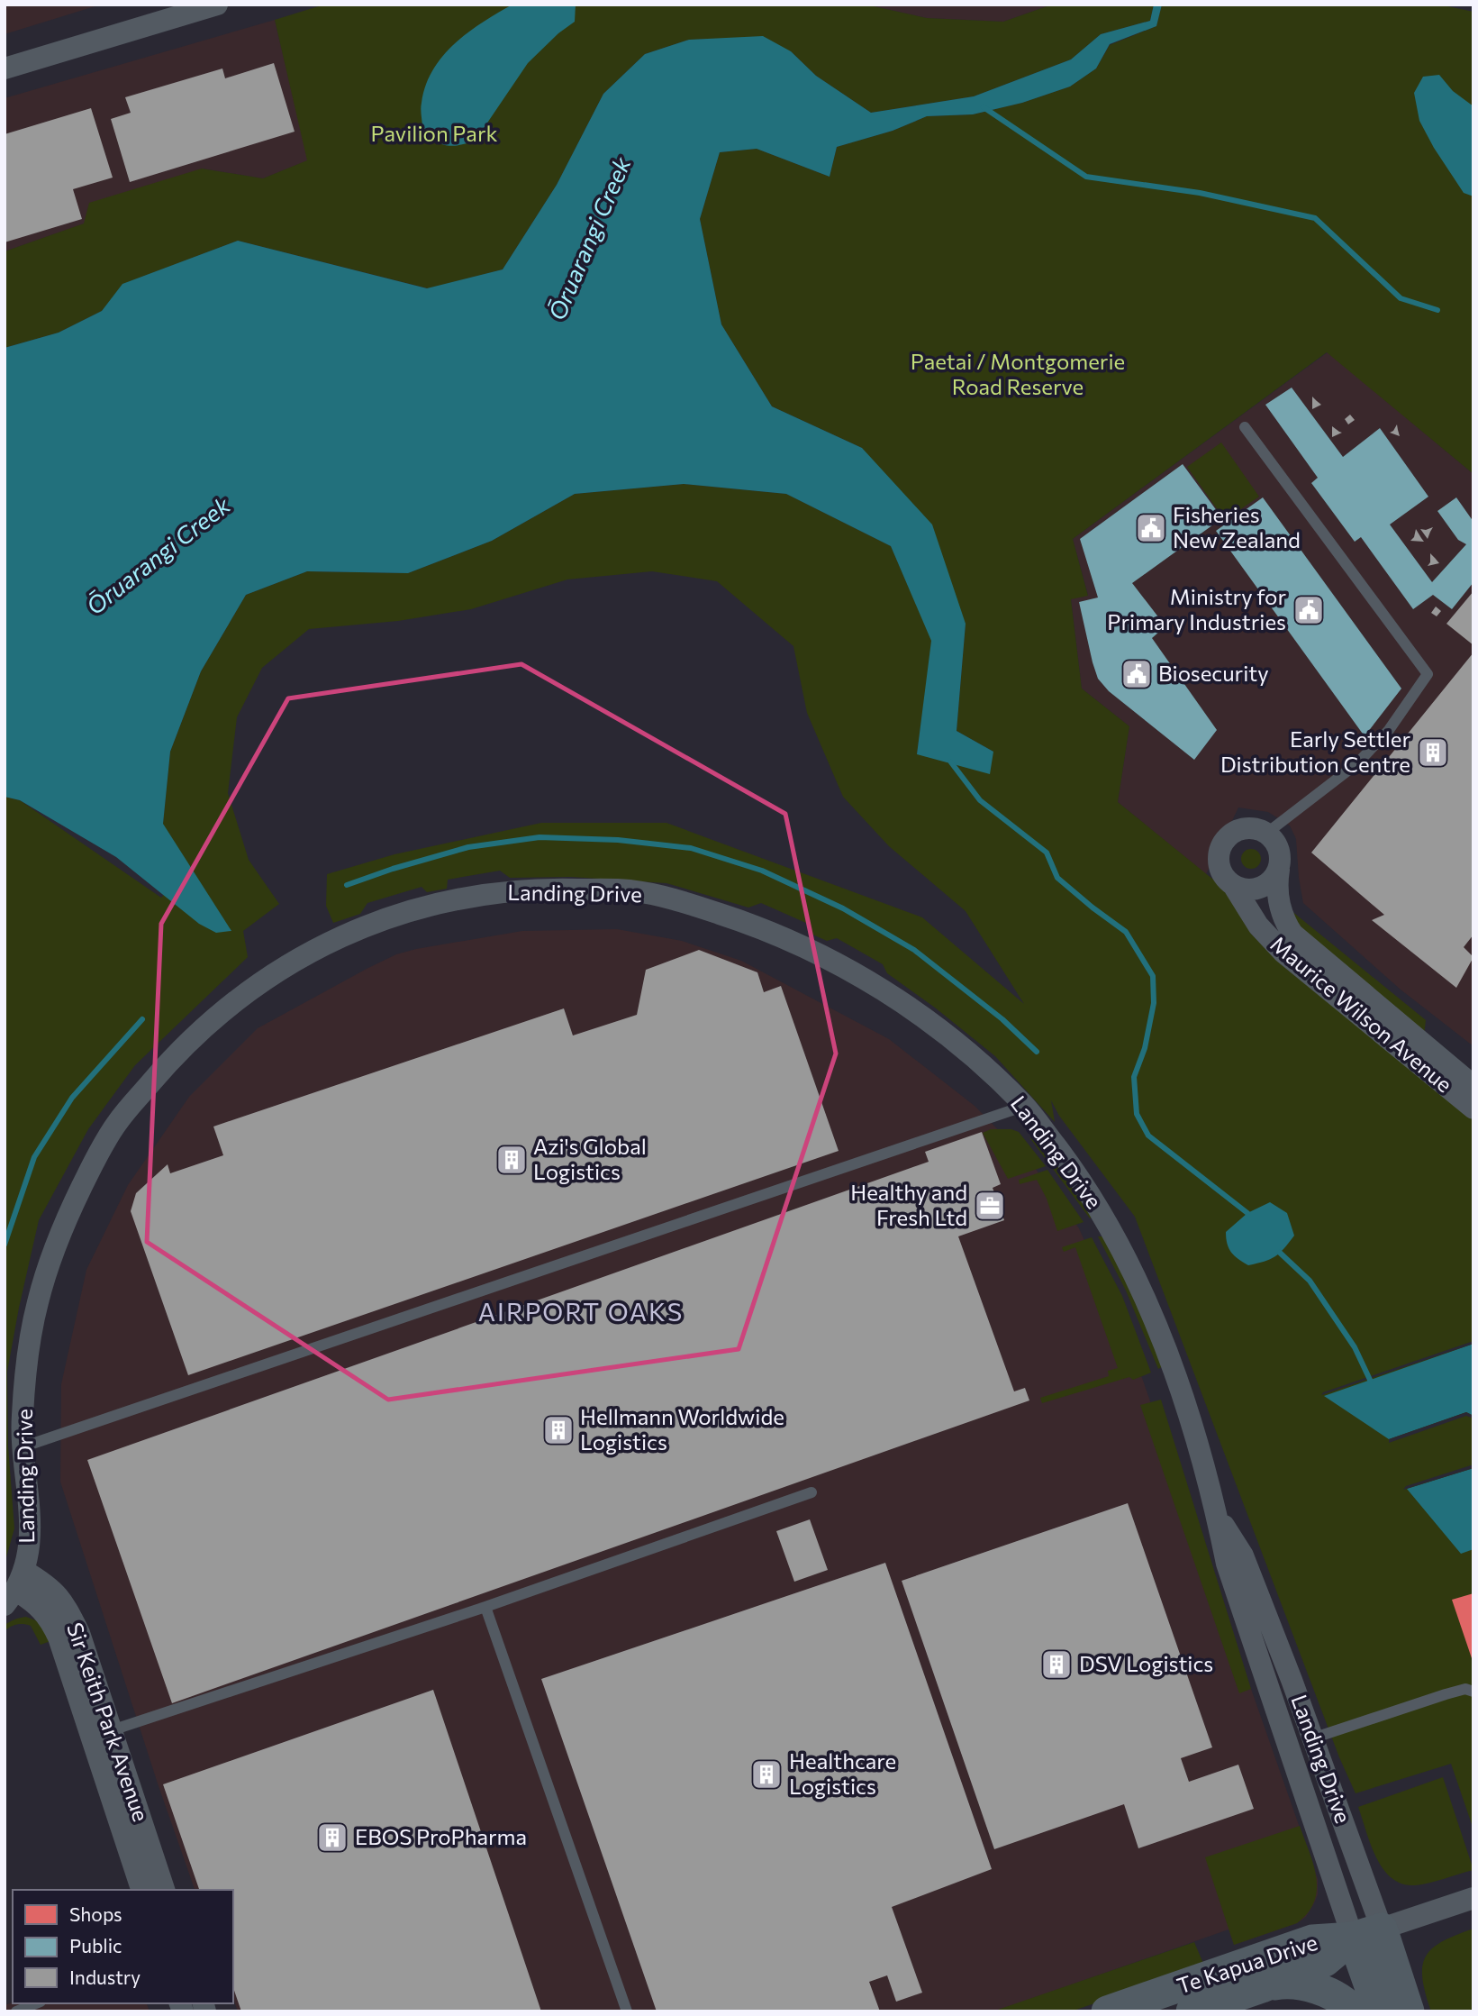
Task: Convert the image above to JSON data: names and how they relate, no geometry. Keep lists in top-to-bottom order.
{
  "streets": {
    "street": [
      "Landing Drive",
      "Maurice Wilson Avenue",
      "Sir Keith Park Avenue",
      "Te Kapua Drive"
    ]
  },
  "crossings": [
    ["Landing Drive", "Sir Keith Park Avenue"],
    ["Landing Drive", "Te Kapua Drive"]
  ],
  "districts": ["AIRPORT OAKS"],
  "water": ["Ōruarangi Creek"],
  "parks": ["Pavilion Park", "Paetai / Montgomerie Road Reserve"],
  "places": {
    "public building": ["Fisheries New Zealand", "Ministry for Primary Industries", "Biosecurity"],
    "building": [
      "Early Settler Distribution Centre",
      "Azi's Global Logistics",
      "Hellmann Worldwide Logistics",
      "DSV Logistics",
      "Healthcare Logistics",
      "EBOS ProPharma"
    ],
    "office": ["Healthy and Fresh Ltd"]
  },
  "legend": ["Shops", "Public", "Industry"]
}
